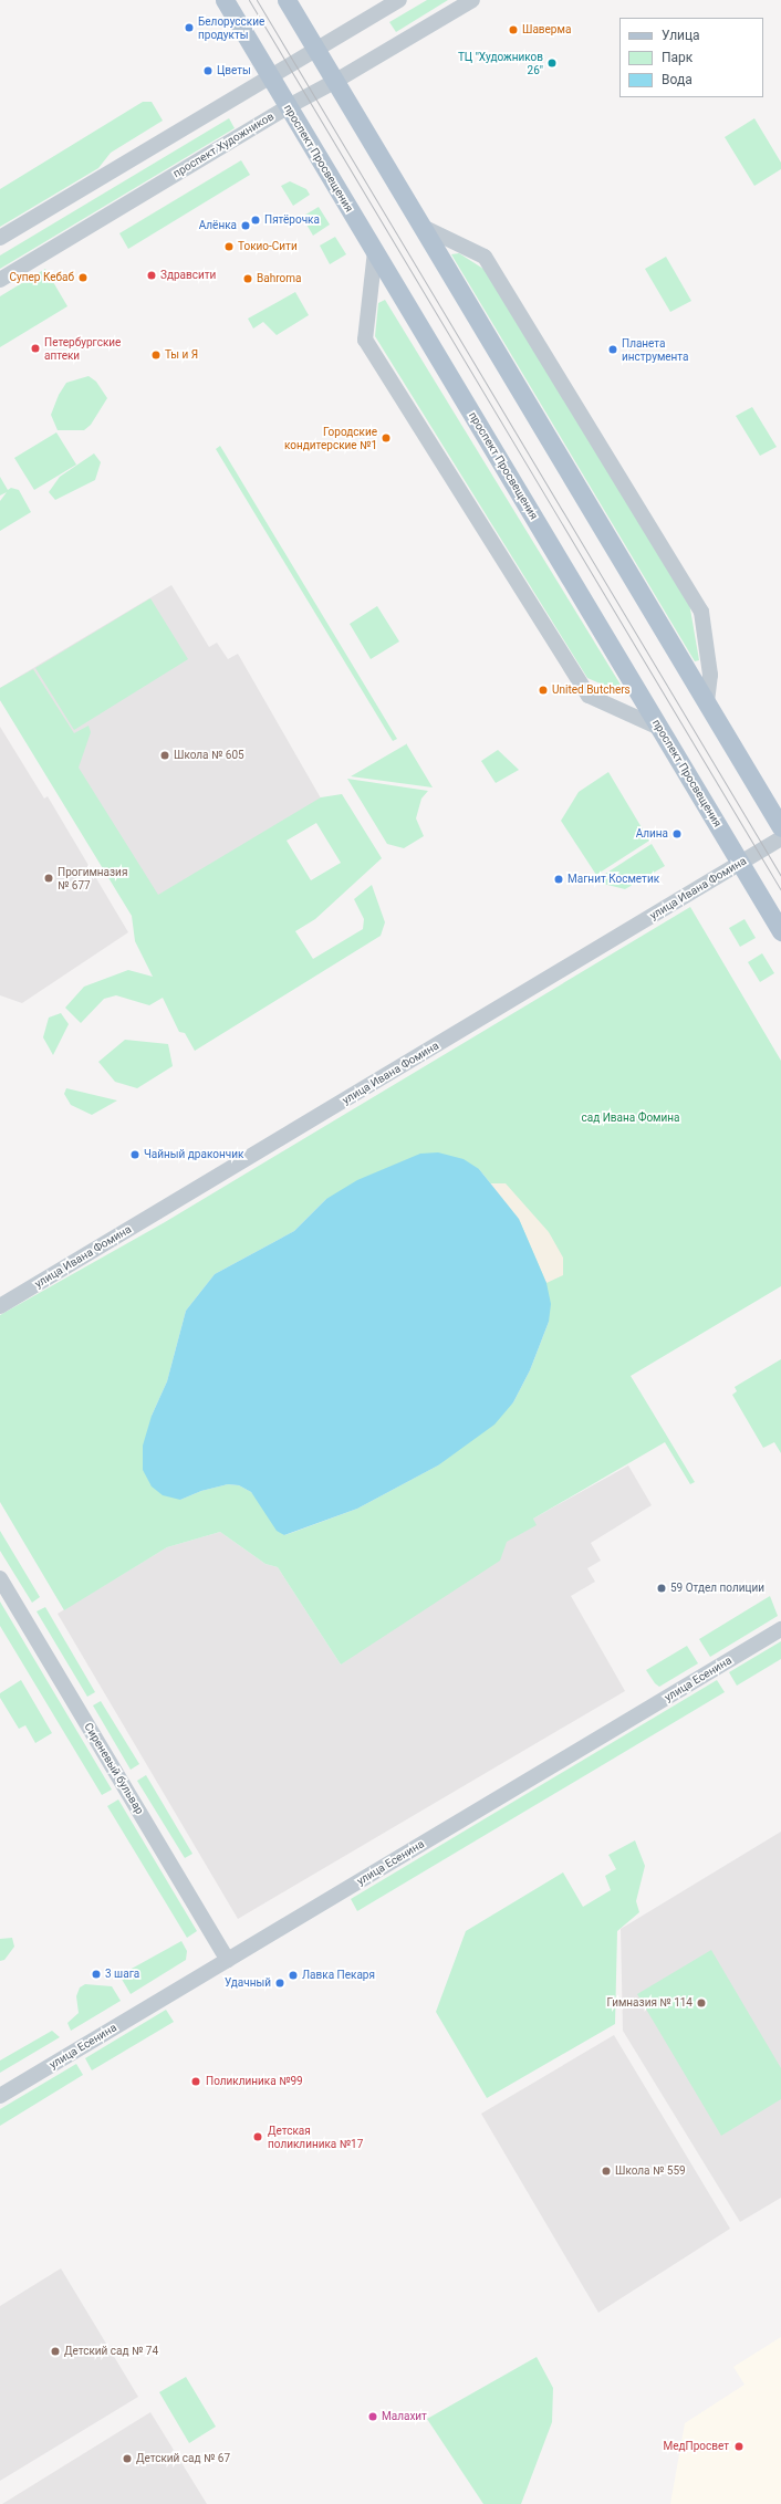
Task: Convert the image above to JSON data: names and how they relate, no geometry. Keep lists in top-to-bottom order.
{
  "streets": {
    "main road": ["проспект Просвещения"],
    "street": [
      "проспект Художников",
      "улица Ивана Фомина",
      "улица Есенина",
      "Сиреневый бульвар"
    ]
  },
  "crossings": [
    ["проспект Художников", "проспект Просвещения"],
    ["проспект Просвещения", "улица Ивана Фомина"],
    ["улица Есенина", "Сиреневый бульвар"]
  ],
  "parks": ["сад Ивана Фомина"],
  "places": [
    "Белорусские продукты",
    "Шаверма",
    "ТЦ \"Художников 26\"",
    "Цветы",
    "Пятёрочка",
    "Алёнка",
    "Токио-Сити",
    "Здравсити",
    "Супер Кебаб",
    "Bahroma",
    "Петербургские аптеки",
    "Планета инструмента",
    "Ты и Я",
    "Городские кондитерские №1",
    "United Butchers",
    "Школа № 605",
    "Алина",
    "Прогимназия № 677",
    "Магнит Косметик",
    "Чайный дракончик",
    "59 Отдел полиции",
    "3 шага",
    "Лавка Пекаря",
    "Удачный",
    "Гимназия № 114",
    "Поликлиника №99",
    "Детская поликлиника №17",
    "Школа № 559",
    "Детский сад № 74",
    "Малахит",
    "МедПросвет",
    "Детский сад № 67"
  ],
  "legend": ["Улица", "Парк", "Вода"]
}
